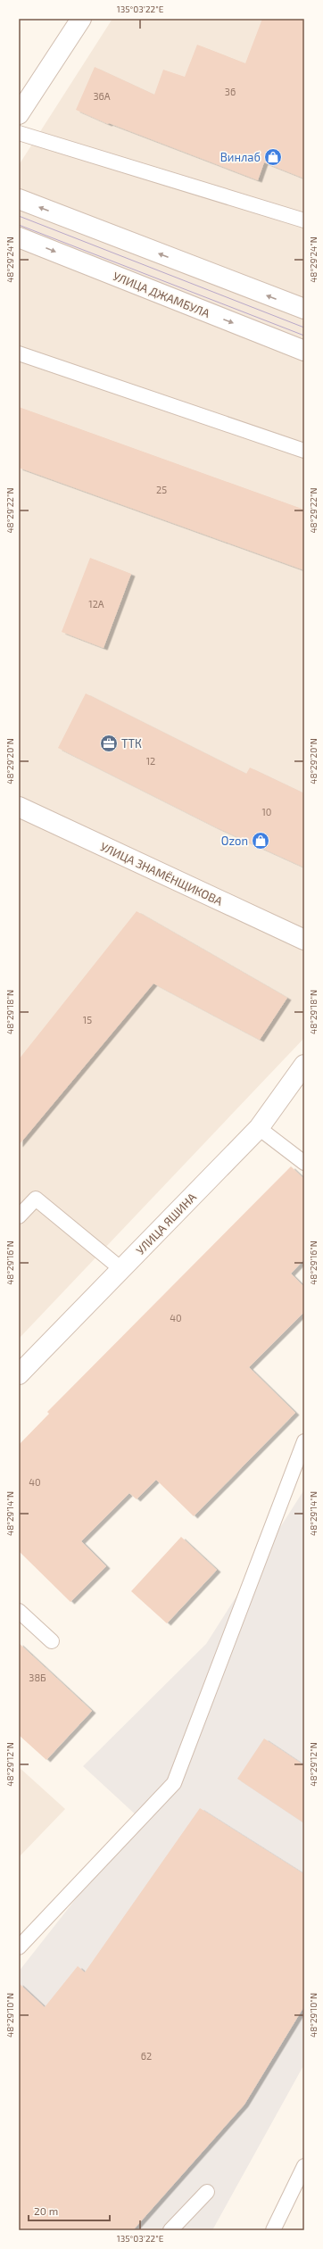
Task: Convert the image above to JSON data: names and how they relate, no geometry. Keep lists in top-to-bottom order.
{
  "streets": {
    "street": ["УЛИЦА ДЖАМБУЛА", "УЛИЦА ЗНАМЁНЩИКОВА", "УЛИЦА ЯШИНА"]
  },
  "places": {
    "shop": ["Винлаб", "Ozon"],
    "office": ["ТТК"]
  },
  "house_numbers": [
    "36",
    "36А",
    "25",
    "12А",
    "12",
    "10",
    "15",
    "40",
    "40",
    "38Б",
    "62"
  ],
  "scale_bar": "20 m",
  "coordinates": [
    "135°03'22\"E",
    "48°29'24\"N",
    "48°29'22\"N",
    "48°29'20\"N",
    "48°29'18\"N",
    "48°29'16\"N",
    "48°29'14\"N",
    "48°29'12\"N",
    "48°29'10\"N"
  ]
}
